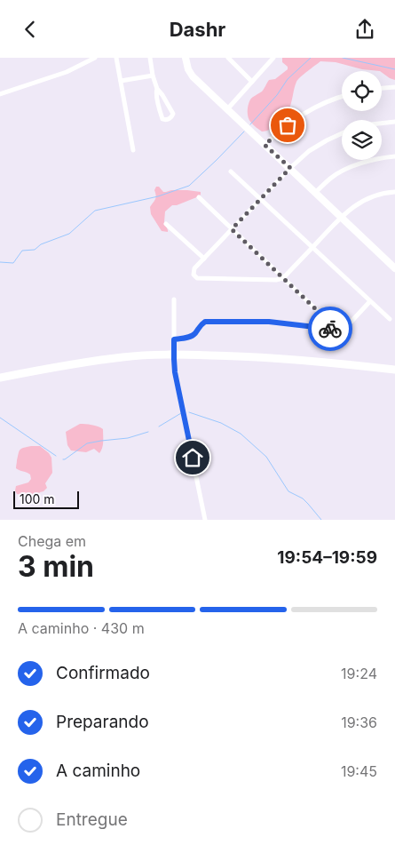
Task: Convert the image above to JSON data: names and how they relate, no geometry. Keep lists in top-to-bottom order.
{
  "scale_bar": "100 m",
  "page": {
    "header": "Dashr",
    "scale": "100 m",
    "heading": ["3 min", "Chega em", "19:54–19:59"],
    "bar": "A caminho · 430 m",
    "list": [
      ["Confirmado", "19:24"],
      ["Preparando", "19:36"],
      ["A caminho", "19:45"],
      "Entregue"
    ]
  }
}
